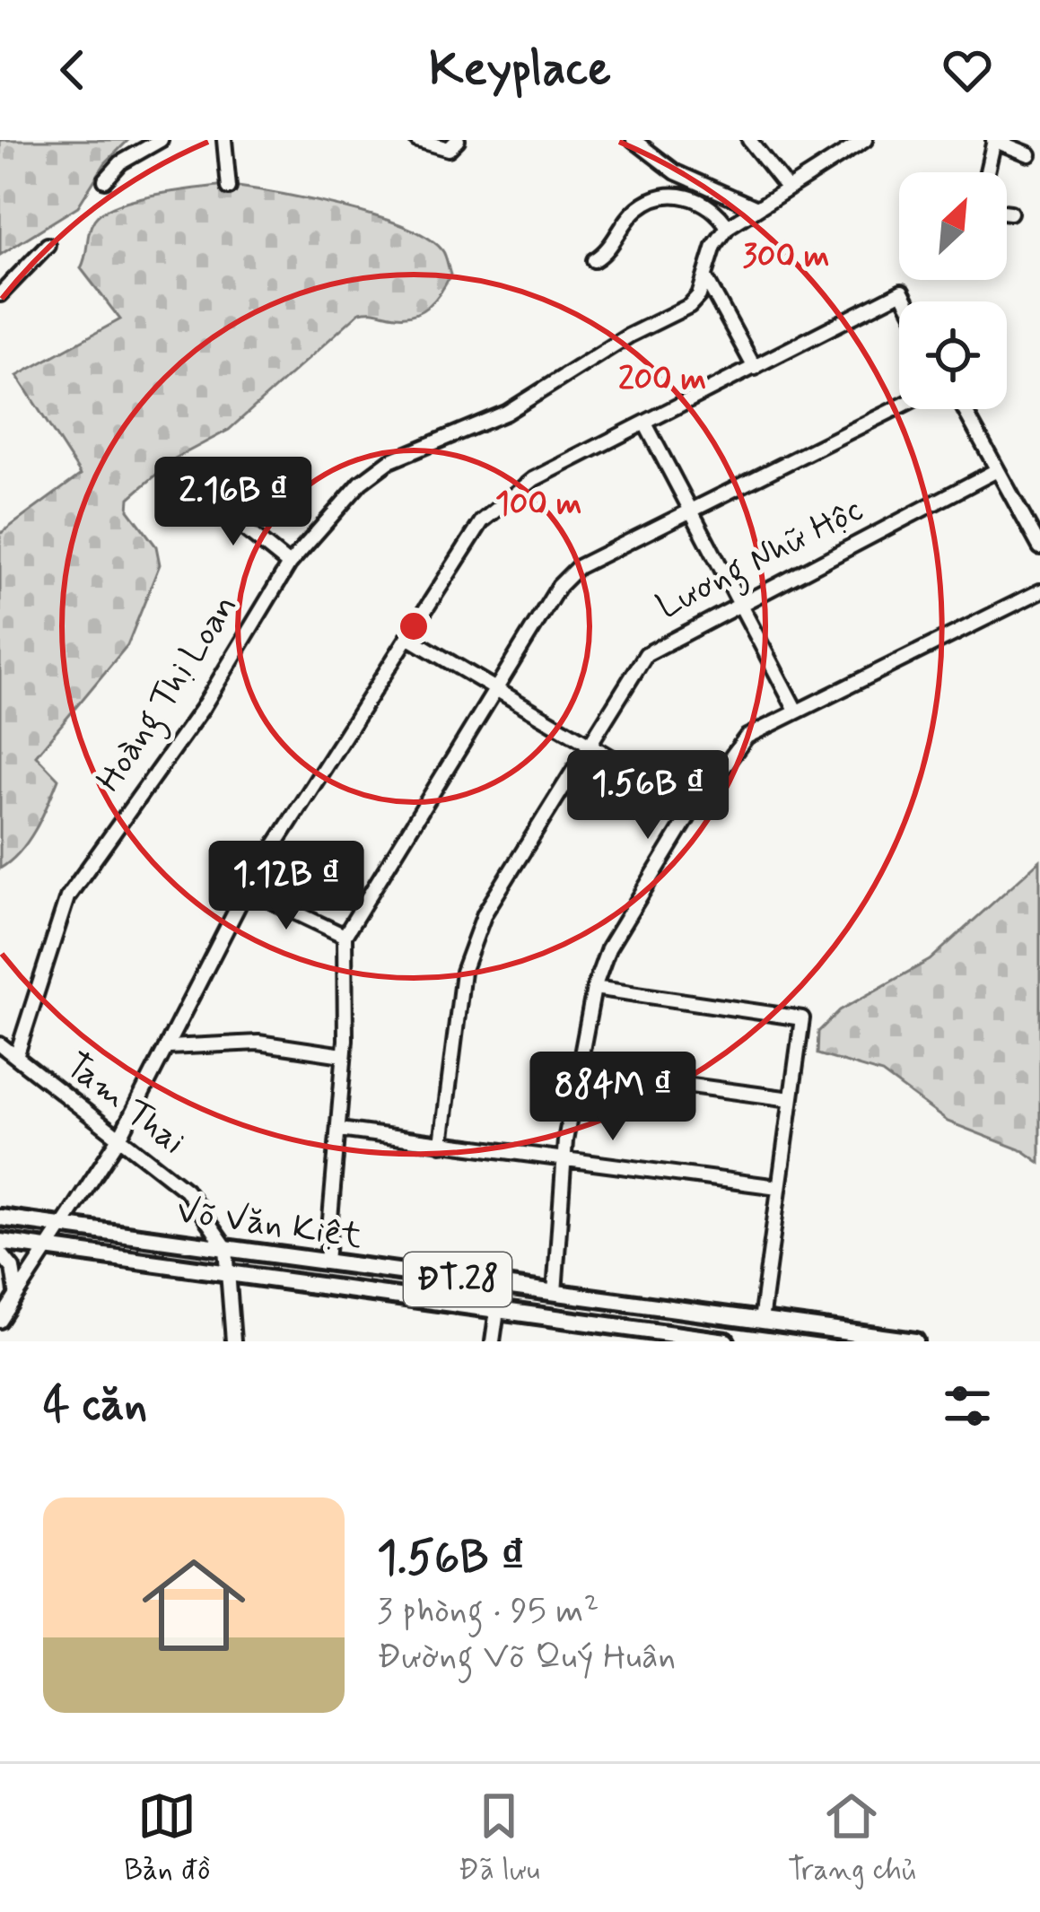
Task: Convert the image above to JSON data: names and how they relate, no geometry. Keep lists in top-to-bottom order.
{
  "streets": {
    "main road": ["Võ Văn Kiệt", "ĐT.28"],
    "street": ["Lương Nhữ Hộc", "Hoàng Thị Loan", "Tam Thai"]
  },
  "crossings": [
    ["Hoàng Thị Loan", "Tam Thai"],
    ["Tam Thai", "Võ Văn Kiệt"]
  ],
  "north": "top right",
  "page": {
    "header": "Keyplace",
    "price": [
      "2.16B ₫",
      "1.56B ₫",
      "1.12B ₫",
      "884M ₫"
    ],
    "heading": "4 căn",
    "list": [
      {
        "name": "1.56B ₫",
        "note": "3 phòng · 95 m² · Đường Võ Quý Huân"
      }
    ],
    "tabs": ["Bản đồ", "Đã lưu", "Trang chủ"]
  },
  "rings": ["300 m", "200 m", "100 m"]
}
